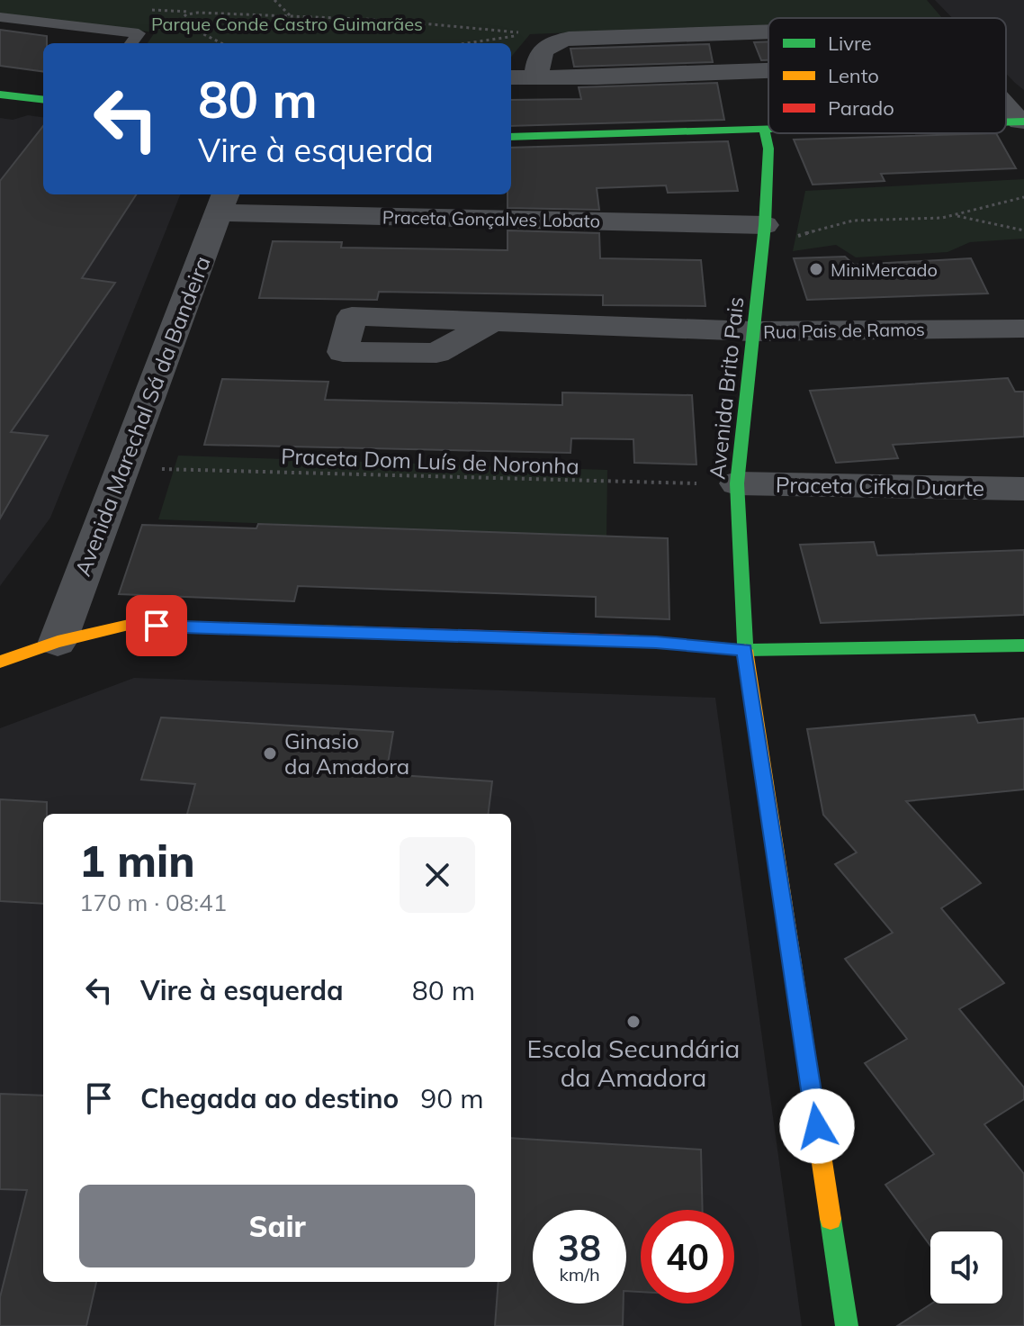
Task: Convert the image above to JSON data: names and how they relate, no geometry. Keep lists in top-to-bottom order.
{
  "streets": {
    "street": [
      "Praceta Gonçalves Lobato",
      "Rua Pais de Ramos",
      "Avenida Brito Pais",
      "Avenida Marechal Sá da Bandeira",
      "Praceta Cifka Duarte"
    ],
    "path": ["Praceta Dom Luís de Noronha"]
  },
  "crossings": [
    ["Praceta Gonçalves Lobato", "Avenida Brito Pais"],
    ["Praceta Gonçalves Lobato", "Avenida Marechal Sá da Bandeira"],
    ["Rua Pais de Ramos", "Avenida Brito Pais"],
    ["Avenida Brito Pais", "Praceta Dom Luís de Noronha"],
    ["Avenida Brito Pais", "Praceta Cifka Duarte"],
    ["Avenida Marechal Sá da Bandeira", "Praceta Dom Luís de Noronha"],
    ["Praceta Dom Luís de Noronha", "Praceta Cifka Duarte"]
  ],
  "parks": ["Parque Conde Castro Guimarães"],
  "places": ["MiniMercado", "Ginasio da Amadora", "Escola Secundária da Amadora"],
  "legend": ["Livre", "Lento", "Parado"],
  "page": {
    "turn": ["80 m", "Vire à esquerda"],
    "heading": ["1 min", "170 m · 08:41"],
    "list": [
      {
        "name": "Vire à esquerda",
        "value": "80 m"
      },
      {
        "name": "Chegada ao destino",
        "value": "90 m"
      }
    ],
    "buttons": "Sair",
    "speed": "38 km/h",
    "limit": "40"
  }
}
